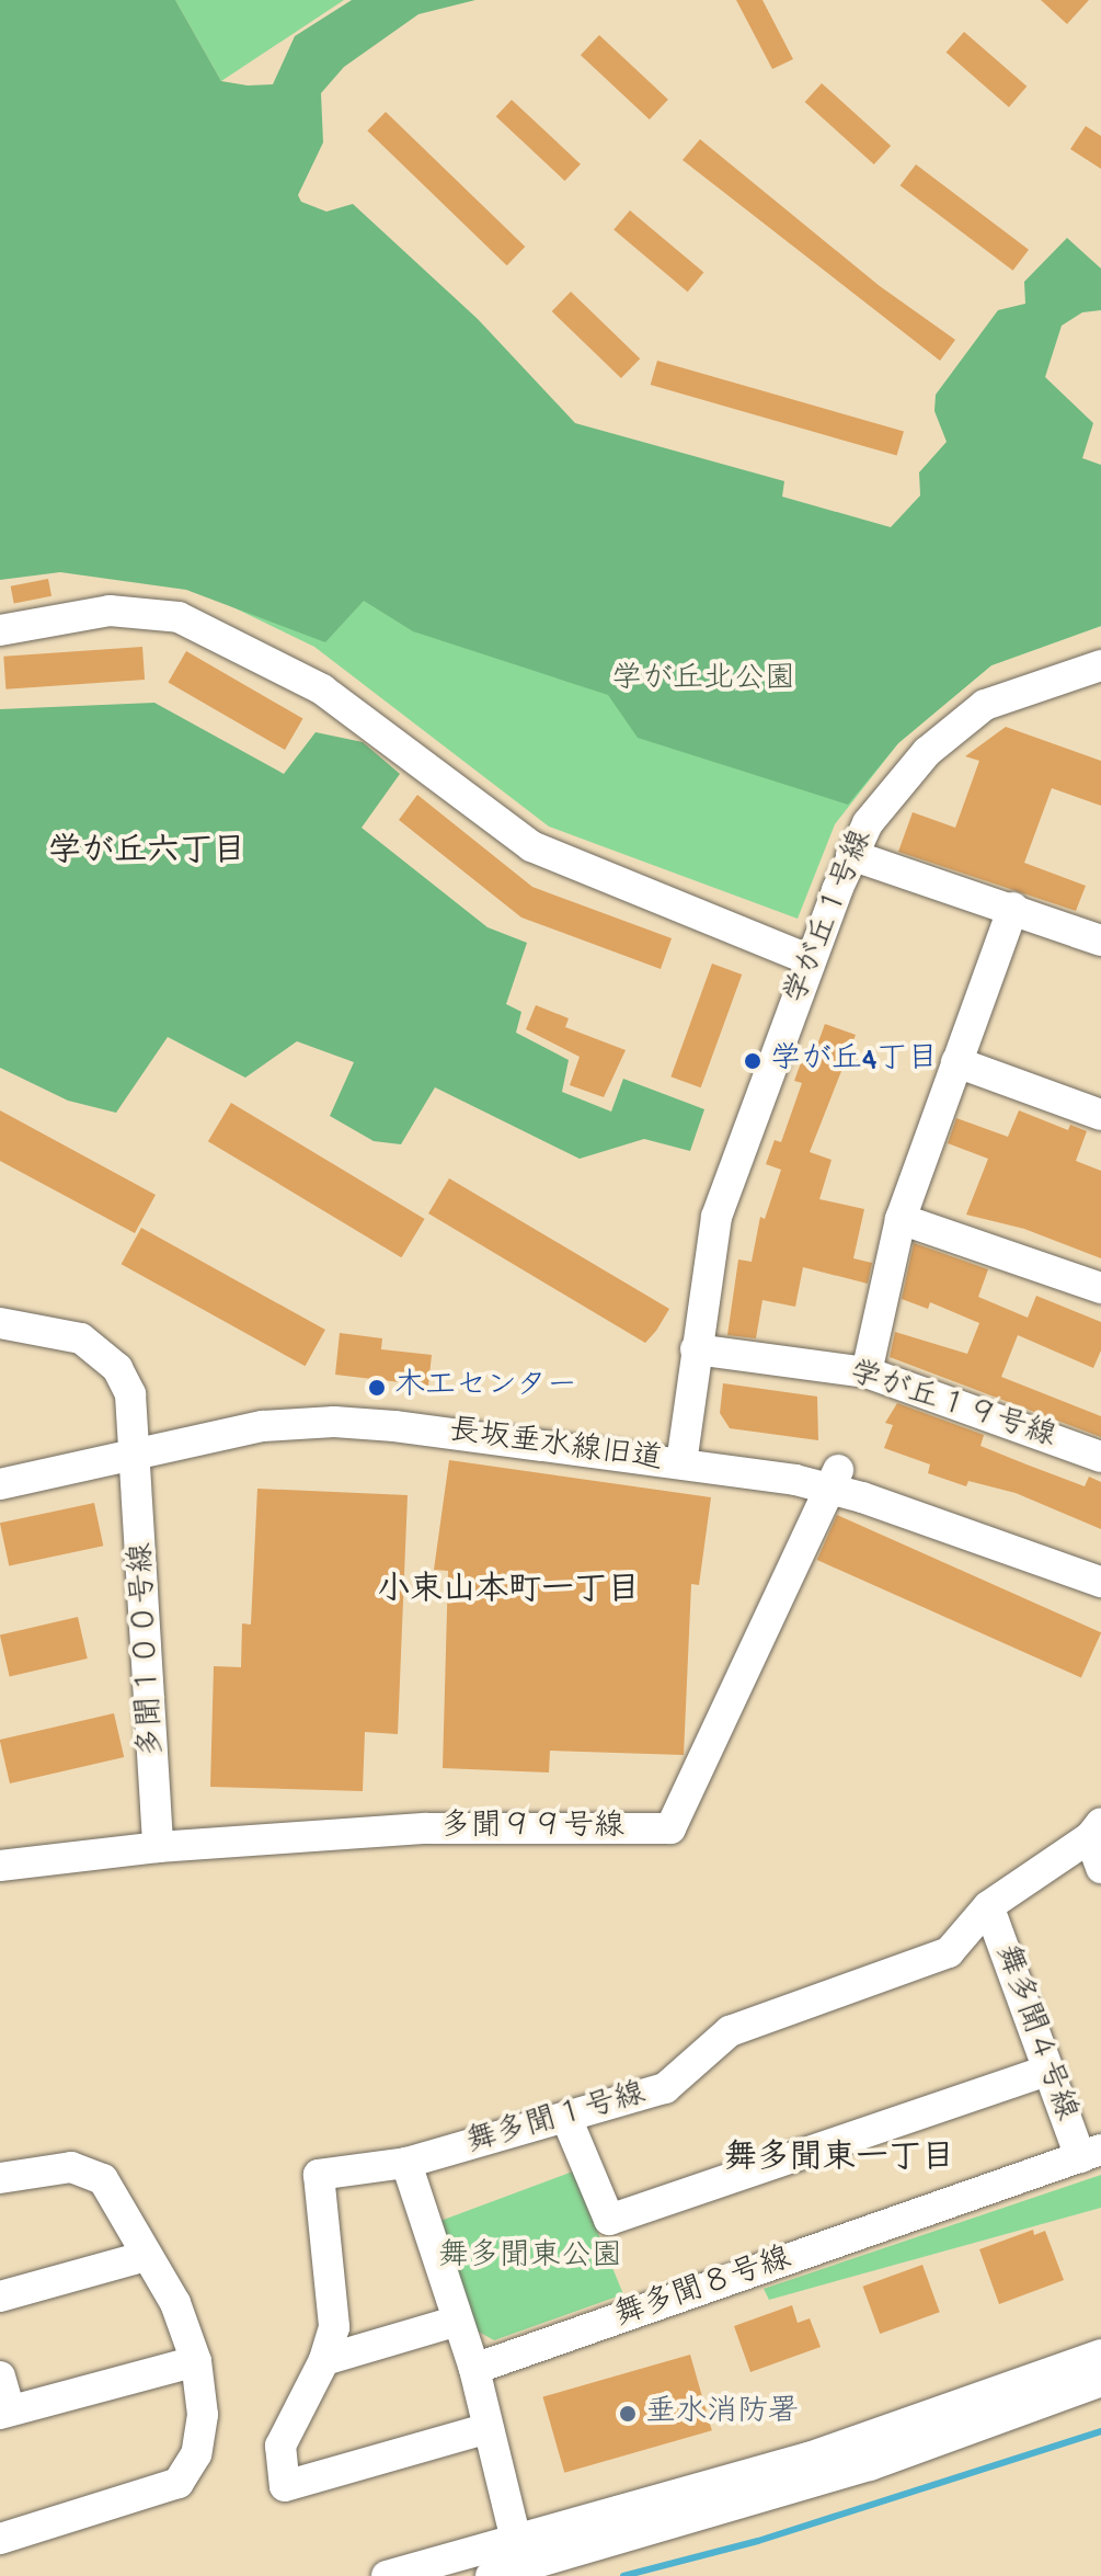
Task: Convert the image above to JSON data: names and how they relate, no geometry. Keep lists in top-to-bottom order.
{
  "streets": {
    "street": [
      "学が丘１号線",
      "学が丘１９号線",
      "長坂垂水線旧道",
      "多聞１００号線",
      "多聞９９号線",
      "舞多聞４号線",
      "舞多聞１号線",
      "舞多聞８号線"
    ]
  },
  "crossings": [
    ["学が丘１号線", "学が丘１９号線"],
    ["学が丘１号線", "長坂垂水線旧道"],
    ["長坂垂水線旧道", "多聞１００号線"],
    ["長坂垂水線旧道", "多聞９９号線"],
    ["多聞１００号線", "多聞９９号線"],
    ["舞多聞４号線", "舞多聞１号線"],
    ["舞多聞４号線", "舞多聞８号線"]
  ],
  "districts": ["学が丘六丁目", "小束山本町一丁目", "舞多聞東一丁目"],
  "parks": ["学が丘北公園", "舞多聞東公園"],
  "places": ["学が丘4丁目", "木工センター", "垂水消防署"]
}
